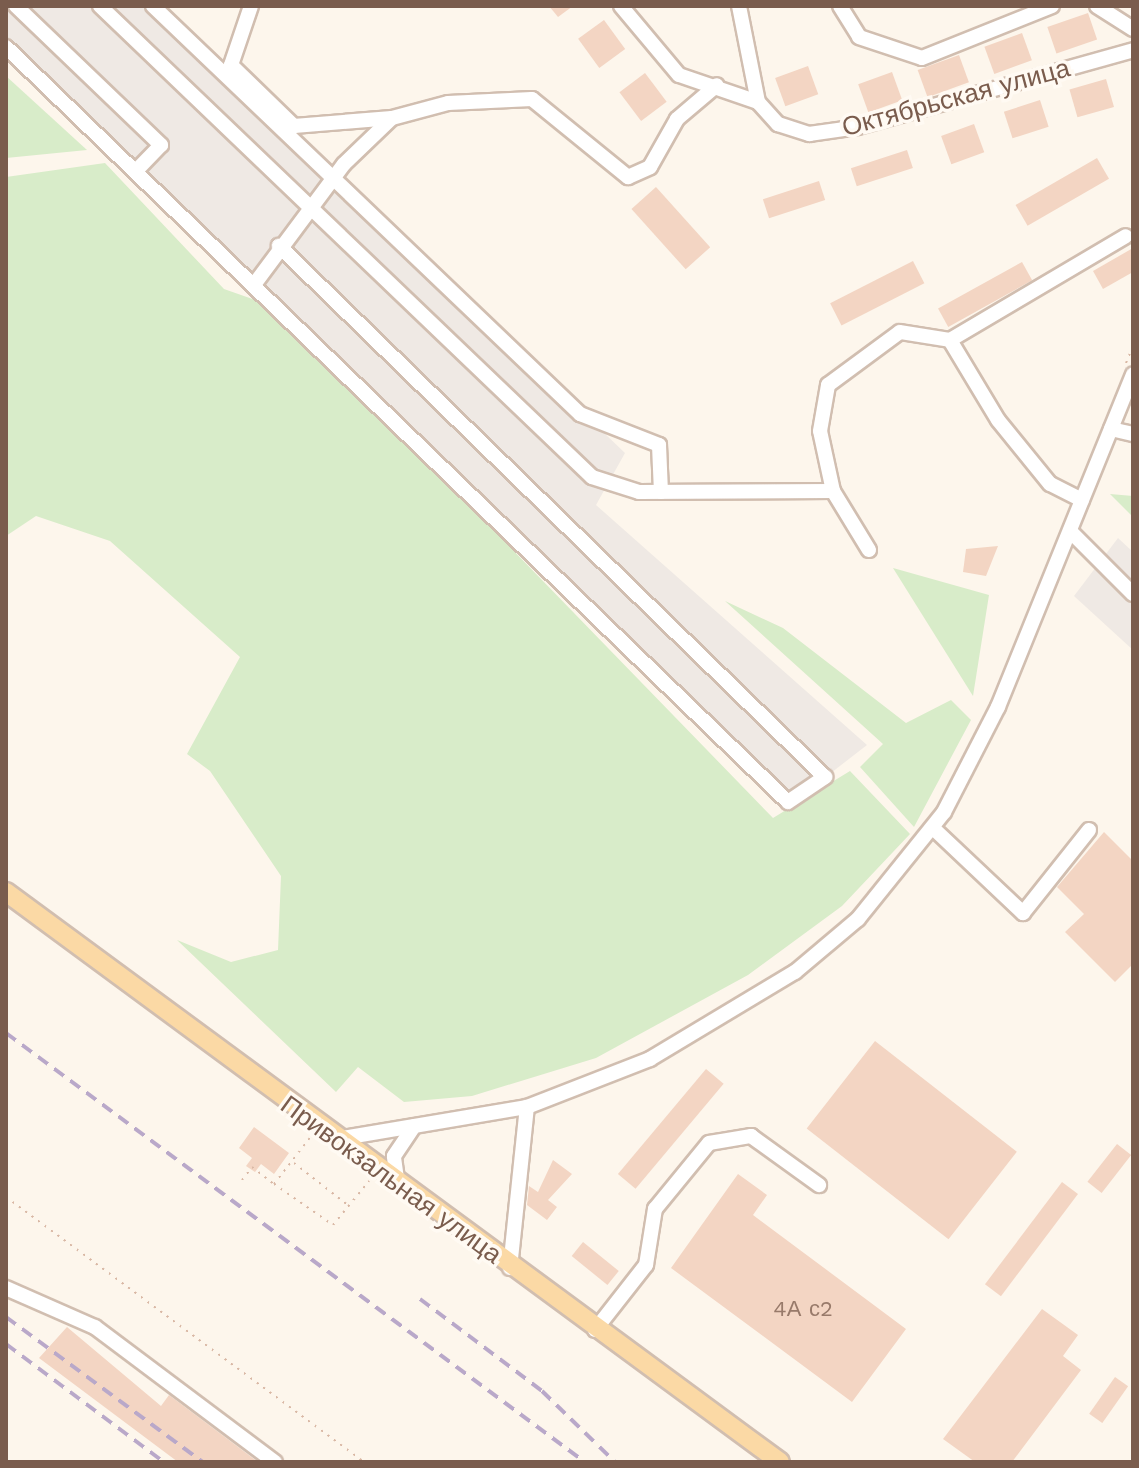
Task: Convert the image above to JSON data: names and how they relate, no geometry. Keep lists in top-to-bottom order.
{
  "streets": {
    "main road": ["Привокзальная улица"],
    "street": ["Октябрьская улица"]
  },
  "house_numbers": ["4А с2"]
}
